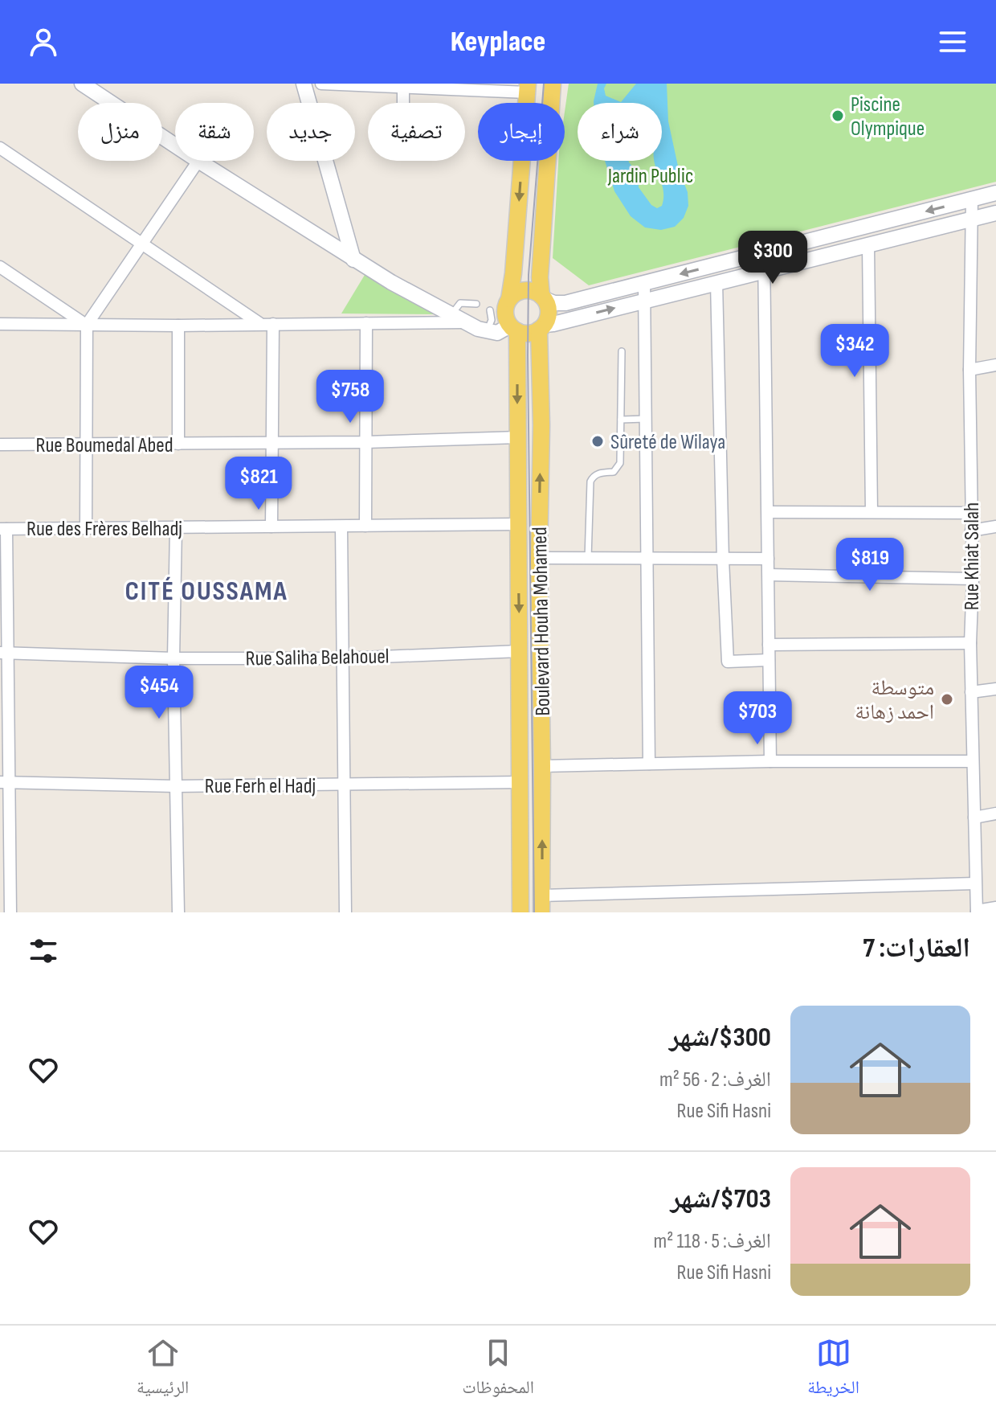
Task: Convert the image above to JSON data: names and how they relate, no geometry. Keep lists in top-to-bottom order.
{
  "streets": {
    "main road": ["Boulevard Houha Mohamed"],
    "street": [
      "Rue Boumedal Abed",
      "Rue des Frères Belhadj",
      "Rue Khiat Salah",
      "Rue Saliha Belahouel",
      "Rue Ferh el Hadj"
    ]
  },
  "crossings": [
    ["Rue Boumedal Abed", "Boulevard Houha Mohamed"],
    ["Rue des Frères Belhadj", "Boulevard Houha Mohamed"],
    ["Boulevard Houha Mohamed", "Rue Saliha Belahouel"],
    ["Boulevard Houha Mohamed", "Rue Ferh el Hadj"]
  ],
  "districts": ["CITÉ OUSSAMA"],
  "parks": ["Jardin Public"],
  "places": ["Piscine Olympique", "Sûreté de Wilaya", "متوسطة احمد زهانة"],
  "page": {
    "header": "Keyplace",
    "chip": [
      "شراء",
      "إيجار",
      "تصفية",
      "جديد",
      "شقة",
      "منزل"
    ],
    "price": [
      "$300",
      "$342",
      "$758",
      "$821",
      "$819",
      "$454",
      "$703"
    ],
    "heading": "العقارات: 7",
    "list": [
      {
        "name": "$300/شهر",
        "note": "الغرف: 2 · 56 m² · Rue Sifi Hasni"
      },
      {
        "name": "$703/شهر",
        "note": "الغرف: 5 · 118 m² · Rue Sifi Hasni"
      }
    ],
    "tabs": ["الخريطة", "المحفوظات", "الرئيسية"]
  }
}
